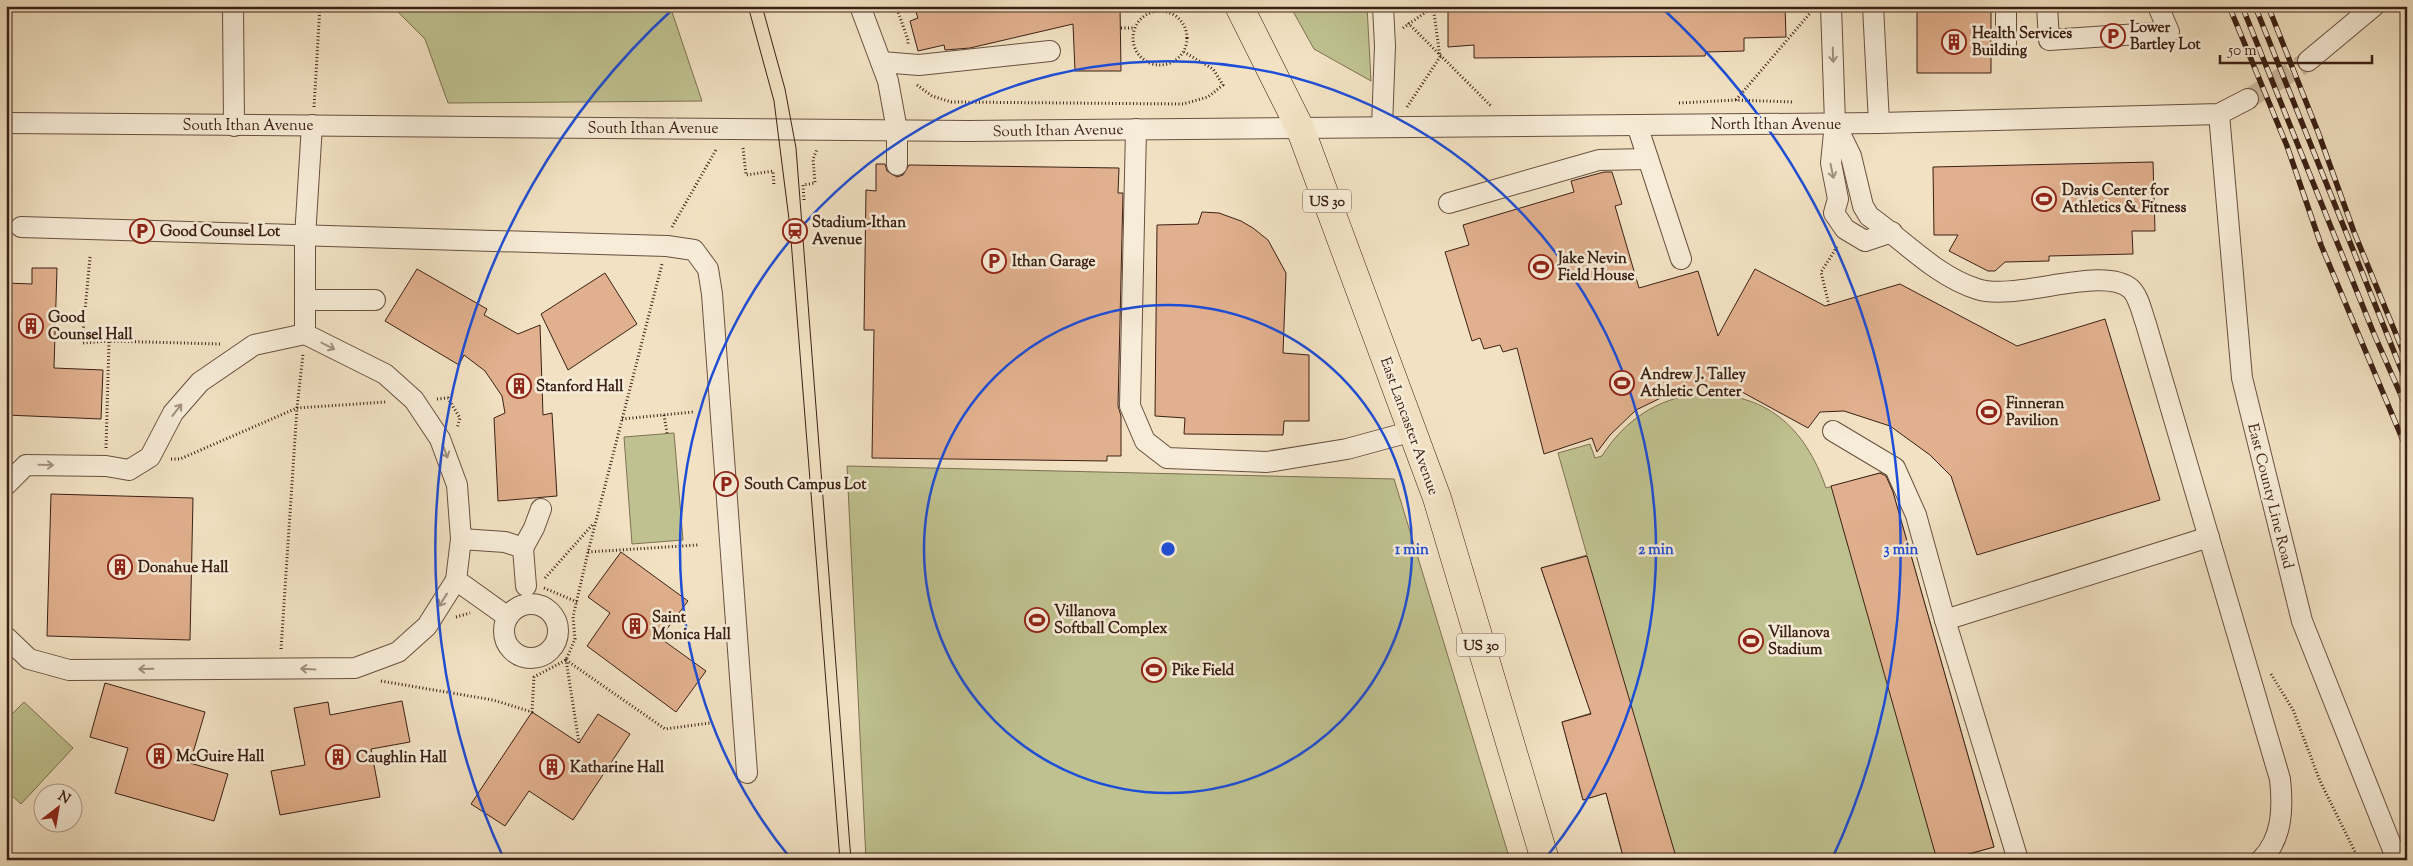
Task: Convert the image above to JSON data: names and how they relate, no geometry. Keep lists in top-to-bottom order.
{
  "streets": {
    "highway": ["US 30", "East Lancaster Avenue"],
    "street": ["North Ithan Avenue", "South Ithan Avenue", "East County Line Road"]
  },
  "crossings": [
    ["North Ithan Avenue", "South Ithan Avenue"],
    ["North Ithan Avenue", "East Lancaster Avenue"],
    ["North Ithan Avenue", "East County Line Road"],
    ["South Ithan Avenue", "East Lancaster Avenue"]
  ],
  "places": {
    "parking": [
      "Lower Bartley Lot",
      "Good Counsel Lot",
      "Ithan Garage",
      "South Campus Lot"
    ],
    "building": [
      "Health Services Building",
      "Good Counsel Hall",
      "Stanford Hall",
      "Donahue Hall",
      "Saint Monica Hall",
      "McGuire Hall",
      "Caughlin Hall",
      "Katharine Hall"
    ],
    "sports": [
      "Davis Center for Athletics & Fitness",
      "Jake Nevin Field House",
      "Andrew J. Talley Athletic Center",
      "Finneran Pavilion",
      "Villanova Softball Complex",
      "Villanova Stadium",
      "Pike Field"
    ],
    "station": ["Stadium-Ithan Avenue"]
  },
  "scale_bar": "50 m",
  "north": "top right",
  "rings": ["1 min", "2 min", "3 min"]
}
